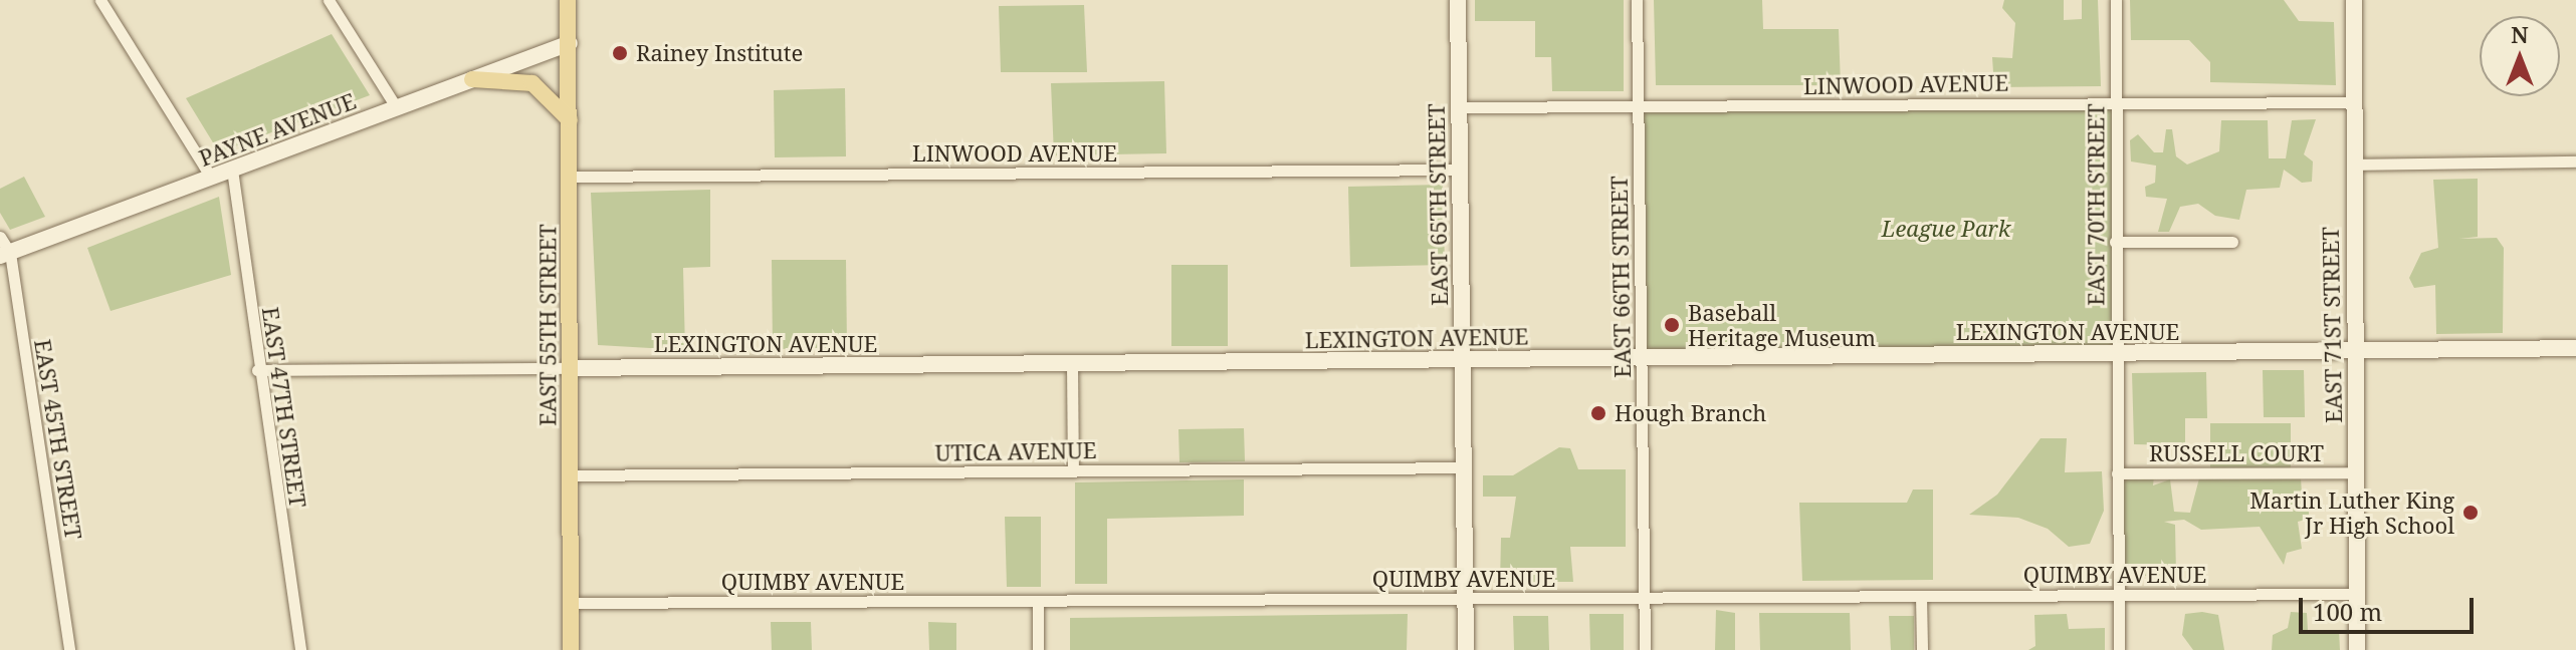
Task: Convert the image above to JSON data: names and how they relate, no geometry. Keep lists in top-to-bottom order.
{
  "streets": {
    "main road": ["EAST 55TH STREET"],
    "street": [
      "LINWOOD AVENUE",
      "PAYNE AVENUE",
      "EAST 65TH STREET",
      "EAST 70TH STREET",
      "EAST 66TH STREET",
      "EAST 71ST STREET",
      "LEXINGTON AVENUE",
      "EAST 47TH STREET",
      "EAST 45TH STREET",
      "UTICA AVENUE",
      "RUSSELL COURT",
      "QUIMBY AVENUE"
    ]
  },
  "crossings": [
    ["LINWOOD AVENUE", "EAST 65TH STREET"],
    ["LINWOOD AVENUE", "EAST 70TH STREET"],
    ["LINWOOD AVENUE", "EAST 66TH STREET"],
    ["LINWOOD AVENUE", "EAST 55TH STREET"],
    ["LINWOOD AVENUE", "EAST 71ST STREET"],
    ["PAYNE AVENUE", "EAST 55TH STREET"],
    ["PAYNE AVENUE", "EAST 47TH STREET"],
    ["PAYNE AVENUE", "EAST 45TH STREET"],
    ["EAST 65TH STREET", "LEXINGTON AVENUE"],
    ["EAST 65TH STREET", "UTICA AVENUE"],
    ["EAST 65TH STREET", "QUIMBY AVENUE"],
    ["EAST 70TH STREET", "LEXINGTON AVENUE"],
    ["EAST 70TH STREET", "RUSSELL COURT"],
    ["EAST 70TH STREET", "QUIMBY AVENUE"],
    ["EAST 66TH STREET", "LEXINGTON AVENUE"],
    ["EAST 66TH STREET", "QUIMBY AVENUE"],
    ["EAST 55TH STREET", "LEXINGTON AVENUE"],
    ["EAST 55TH STREET", "UTICA AVENUE"],
    ["EAST 55TH STREET", "QUIMBY AVENUE"],
    ["EAST 71ST STREET", "LEXINGTON AVENUE"],
    ["EAST 71ST STREET", "RUSSELL COURT"],
    ["EAST 71ST STREET", "QUIMBY AVENUE"],
    ["LEXINGTON AVENUE", "EAST 47TH STREET"]
  ],
  "parks": ["League Park"],
  "places": [
    "Rainey Institute",
    "Baseball Heritage Museum",
    "Hough Branch",
    "Martin Luther King Jr High School"
  ],
  "scale_bar": "100 m",
  "north": "top"
}
